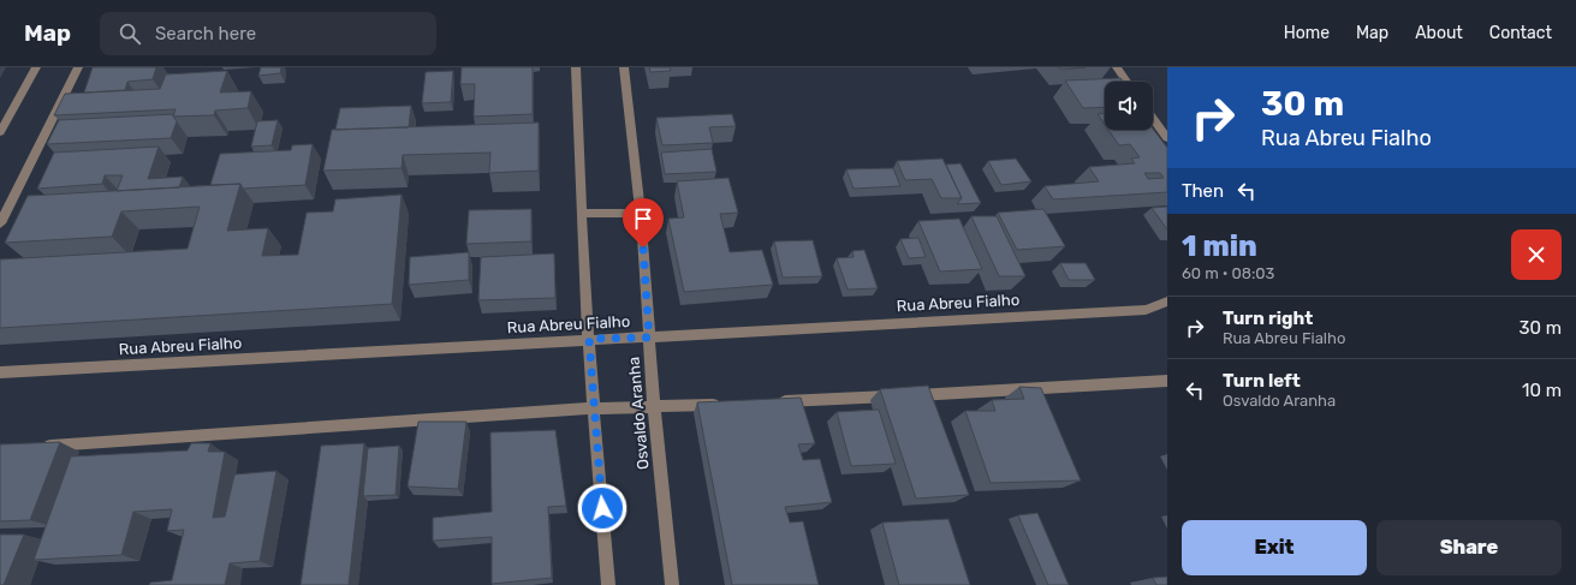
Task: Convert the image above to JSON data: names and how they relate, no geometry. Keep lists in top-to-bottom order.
{
  "streets": {
    "street": ["Rua Abreu Fialho", "Osvaldo Aranha"]
  },
  "crossings": [
    ["Rua Abreu Fialho", "Osvaldo Aranha"]
  ],
  "page": {
    "header": "Map",
    "search": "Search here",
    "nav": [
      "Home",
      "Map",
      "About",
      "Contact"
    ],
    "turn": ["30 m", "Rua Abreu Fialho"],
    "then": "Then",
    "heading": ["1 min", "60 m · 08:03"],
    "list": [
      {
        "name": "Turn right",
        "note": "Rua Abreu Fialho",
        "value": "30 m"
      },
      {
        "name": "Turn left",
        "note": "Osvaldo Aranha",
        "value": "10 m"
      }
    ],
    "buttons": ["Exit", "Share"]
  }
}
